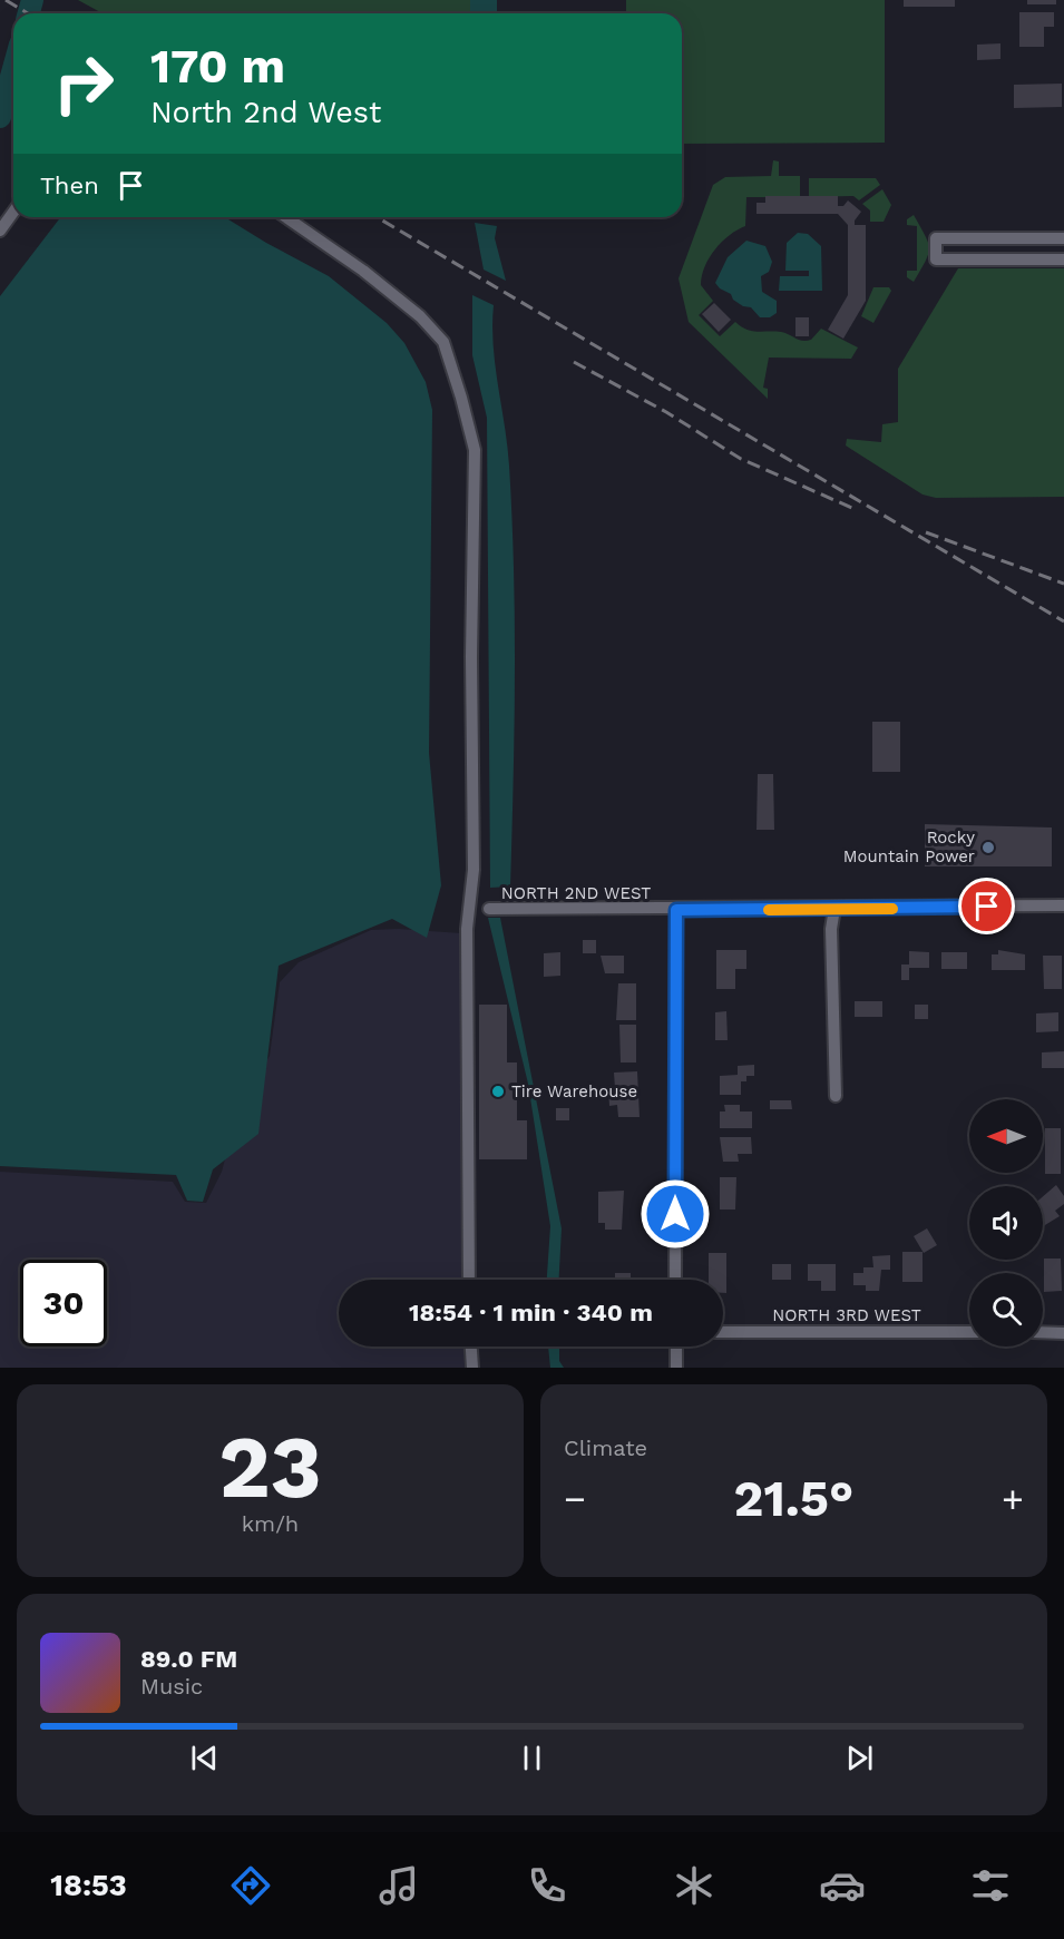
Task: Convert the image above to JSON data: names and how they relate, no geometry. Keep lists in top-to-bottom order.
{
  "streets": {
    "street": ["NORTH 2ND WEST", "NORTH 3RD WEST"]
  },
  "places": ["Rocky Mountain Power", "Tire Warehouse"],
  "north": "left",
  "page": {
    "turn": ["170 m", "North 2nd West"],
    "then": "Then",
    "limit": "30",
    "trip": "18:54 · 1 min · 340 m",
    "tile": [
      ["23", "km/h"],
      "Climate"
    ],
    "heat": ["−", "21.5°", "+"],
    "song": ["89.0 FM", "Music"],
    "tabs": "18:53"
  }
}
